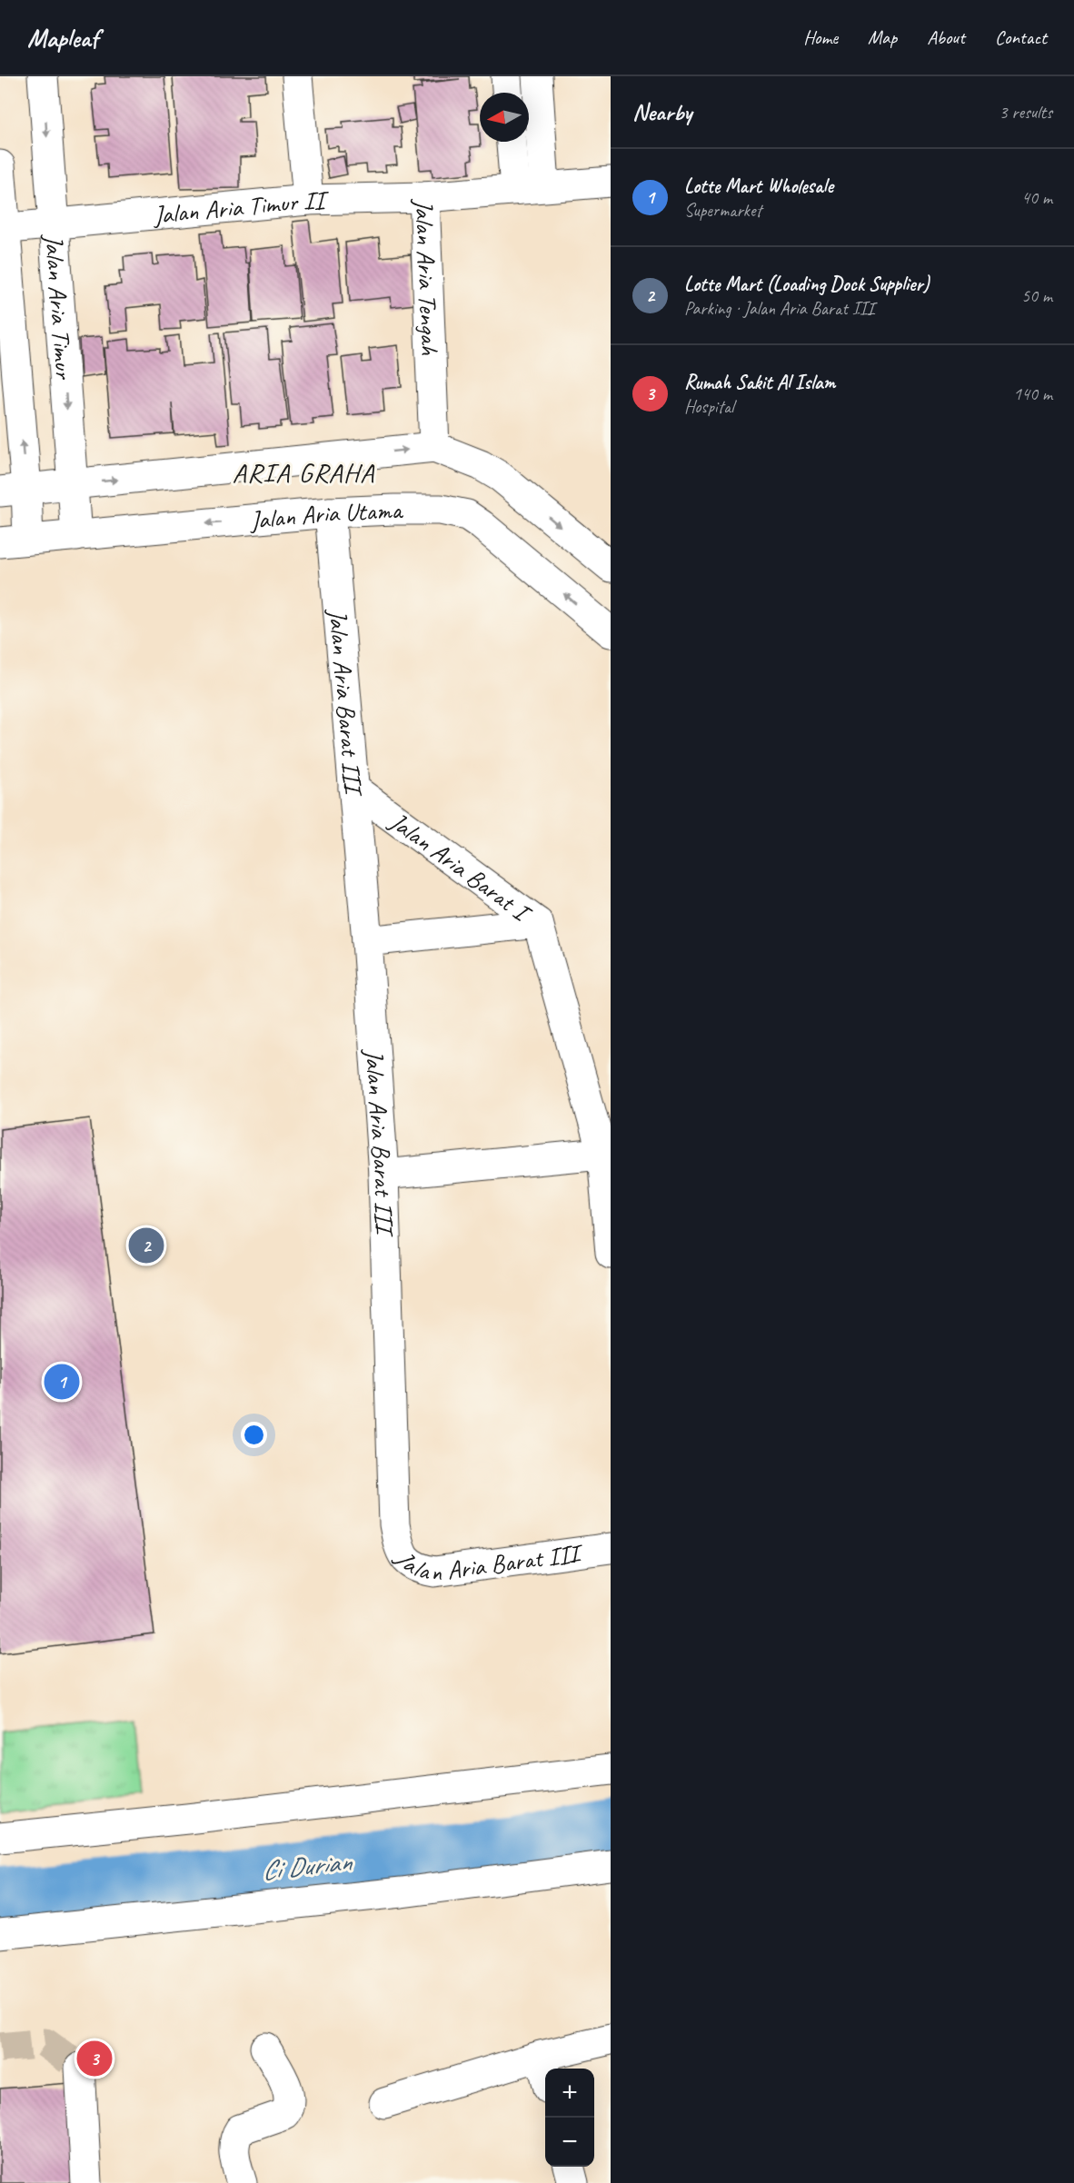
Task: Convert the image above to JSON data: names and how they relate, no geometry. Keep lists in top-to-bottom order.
{
  "streets": {
    "street": [
      "Jalan Aria Timur II",
      "Jalan Aria Tengah",
      "Jalan Aria Timur",
      "Jalan Aria Utama",
      "Jalan Aria Barat III",
      "Jalan Aria Barat I"
    ]
  },
  "crossings": [
    ["Jalan Aria Timur II", "Jalan Aria Tengah"],
    ["Jalan Aria Timur II", "Jalan Aria Timur"],
    ["Jalan Aria Tengah", "Jalan Aria Utama"],
    ["Jalan Aria Timur", "Jalan Aria Utama"],
    ["Jalan Aria Utama", "Jalan Aria Barat III"],
    ["Jalan Aria Barat III", "Jalan Aria Barat I"]
  ],
  "districts": ["ARIA GRAHA"],
  "water": ["Ci Durian"],
  "north": "left",
  "page": {
    "header": "Mapleaf",
    "nav": [
      "Home",
      "Map",
      "About",
      "Contact"
    ],
    "heading": ["Nearby", "3 results"],
    "list": [
      {
        "mark": "1",
        "name": "Lotte Mart Wholesale",
        "note": "Supermarket",
        "value": "40 m"
      },
      {
        "mark": "2",
        "name": "Lotte Mart (Loading Dock Supplier)",
        "note": "Parking · Jalan Aria Barat III",
        "value": "50 m"
      },
      {
        "mark": "3",
        "name": "Rumah Sakit Al Islam",
        "note": "Hospital",
        "value": "140 m"
      }
    ],
    "pins": ["2", "1", "3"],
    "map_buttons": ["+", "−"]
  }
}
